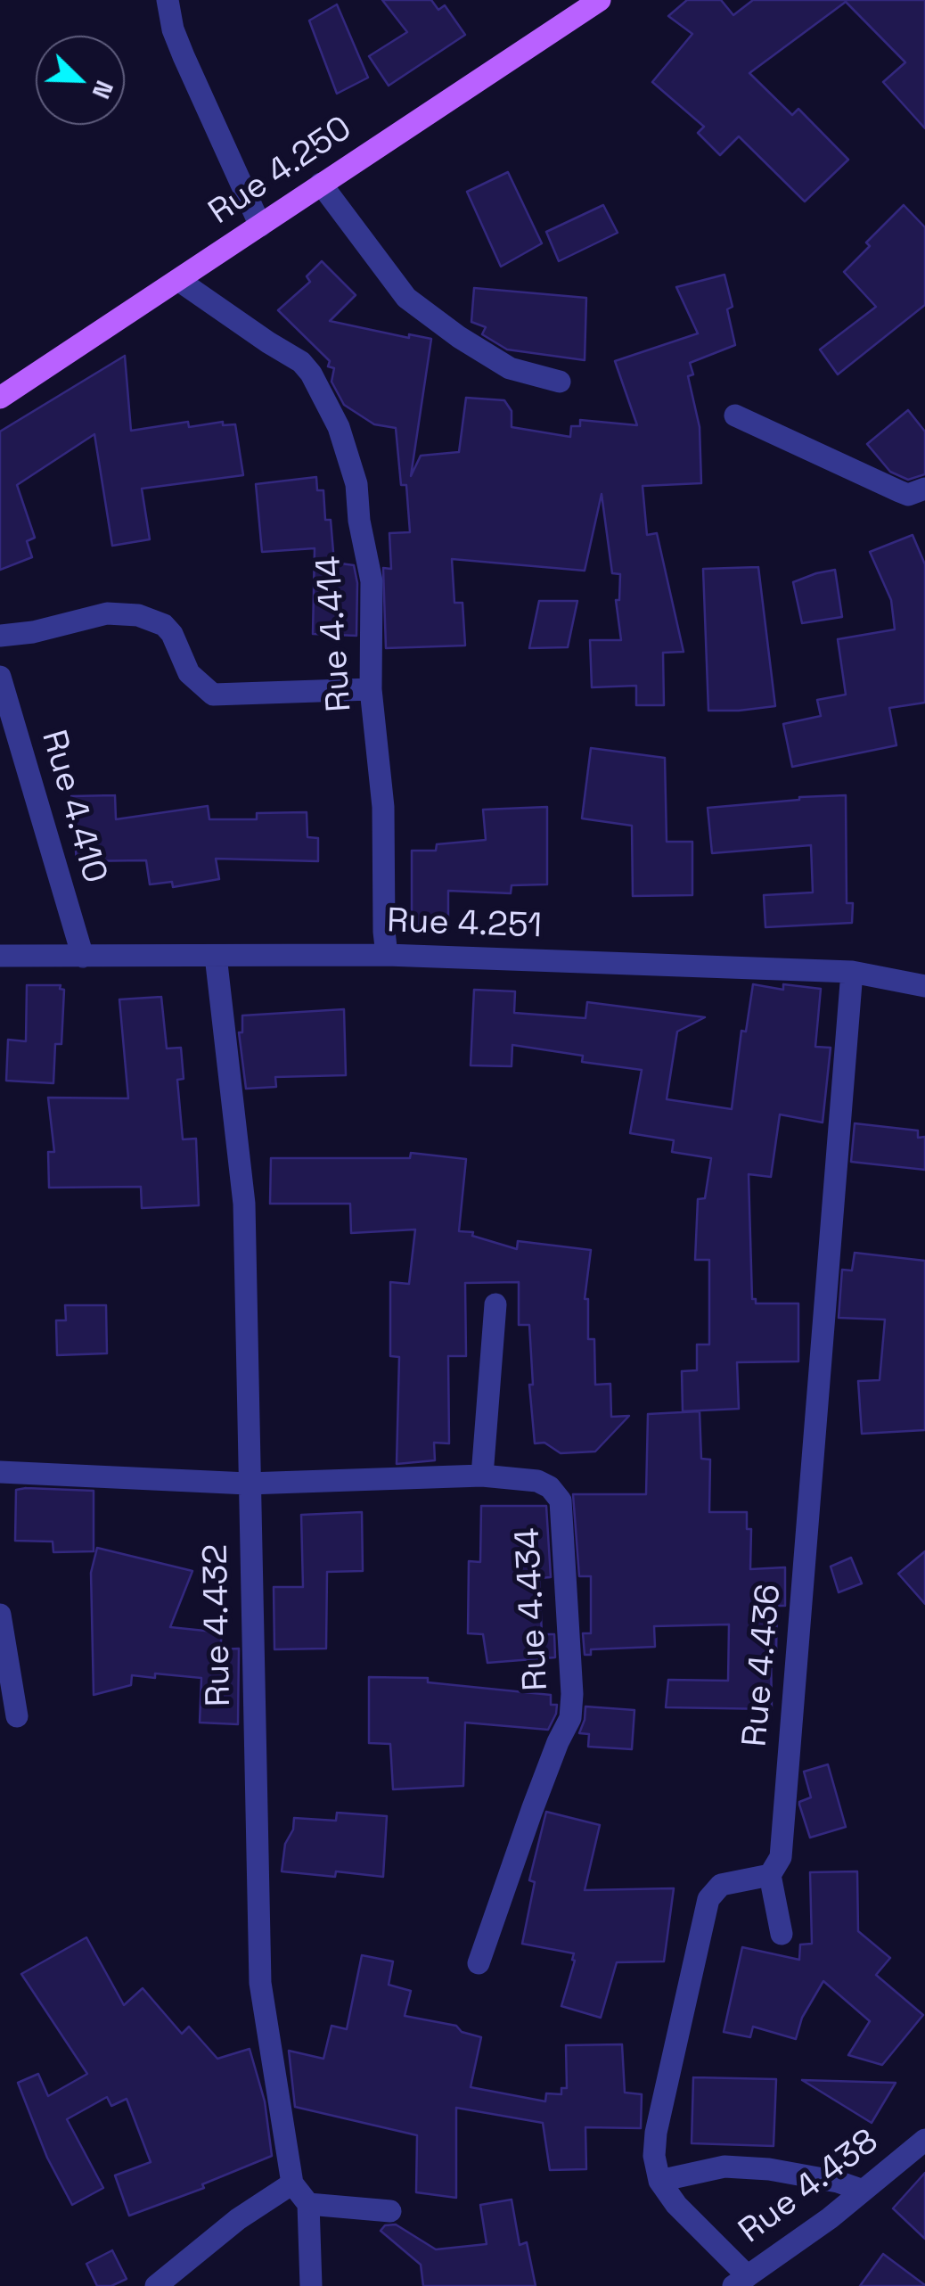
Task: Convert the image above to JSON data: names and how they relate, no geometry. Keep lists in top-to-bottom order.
{
  "streets": {
    "main road": ["Rue 4.250"],
    "street": [
      "Rue 4.414",
      "Rue 4.410",
      "Rue 4.251",
      "Rue 4.434",
      "Rue 4.432",
      "Rue 4.436",
      "Rue 4.438"
    ]
  },
  "crossings": [
    ["Rue 4.250", "Rue 4.414"],
    ["Rue 4.414", "Rue 4.251"],
    ["Rue 4.410", "Rue 4.251"],
    ["Rue 4.251", "Rue 4.432"],
    ["Rue 4.251", "Rue 4.436"],
    ["Rue 4.434", "Rue 4.432"]
  ],
  "north": "bottom right"
}
